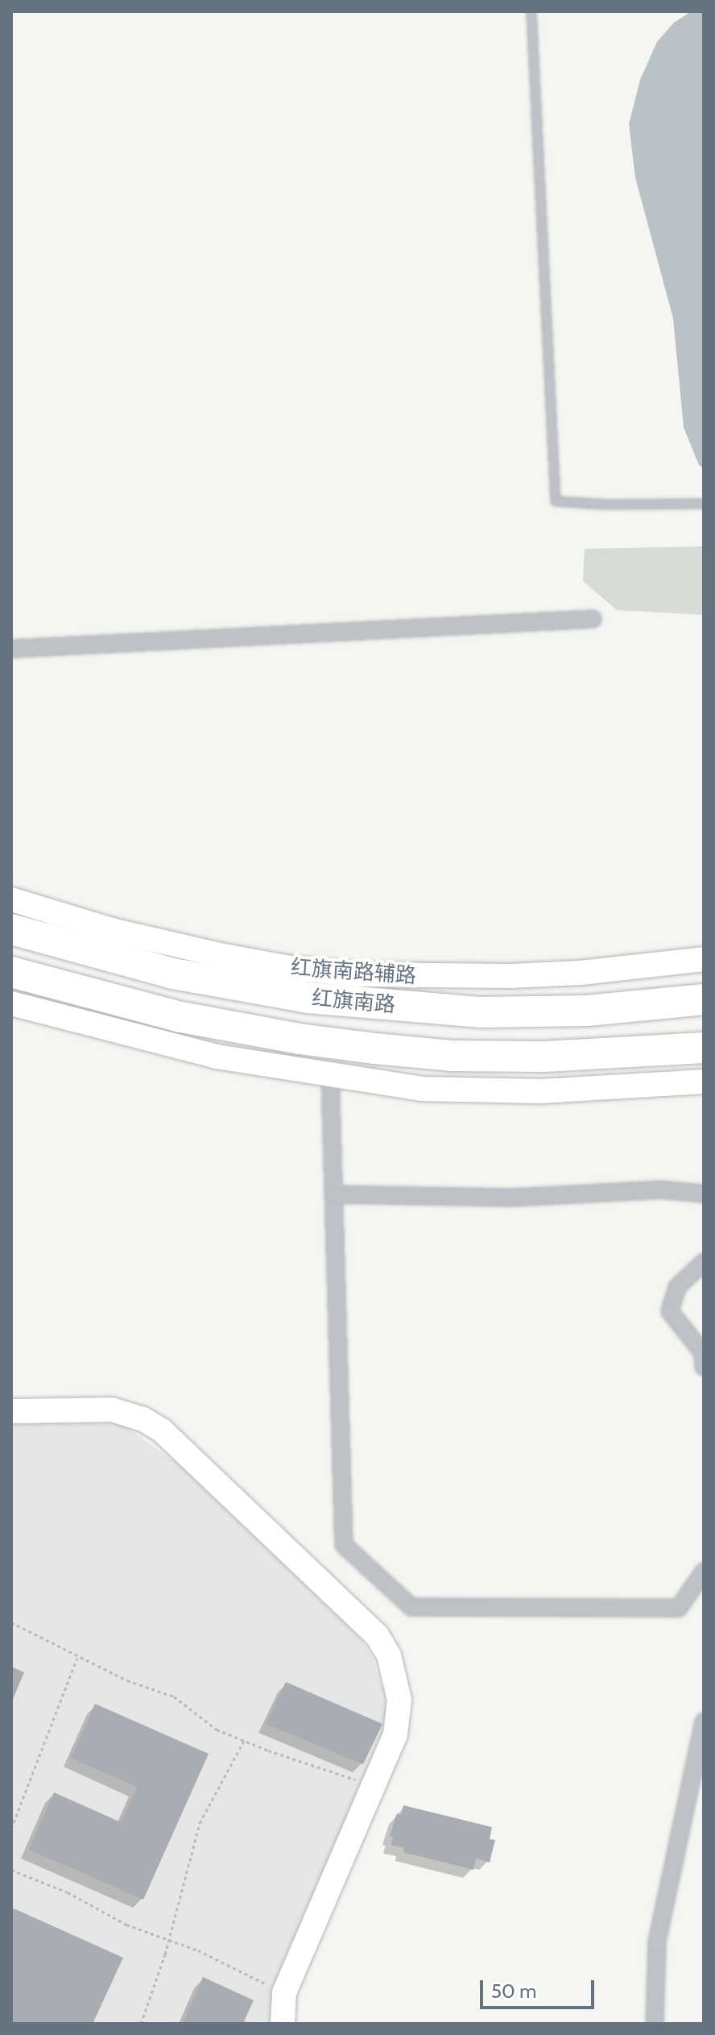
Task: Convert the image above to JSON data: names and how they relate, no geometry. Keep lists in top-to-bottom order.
{
  "streets": {
    "highway": ["红旗南路"],
    "main road": ["红旗南路辅路"]
  },
  "scale_bar": "50 m"
}
